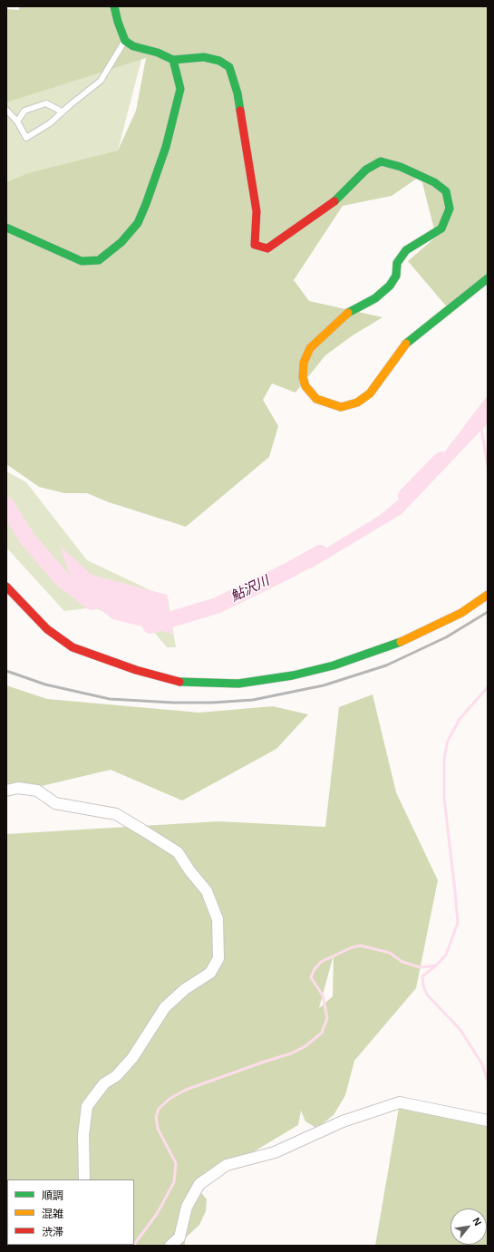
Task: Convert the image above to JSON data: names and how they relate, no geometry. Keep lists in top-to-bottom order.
{
  "water": ["鮎沢川"],
  "legend": ["順調", "混雑", "渋滞"],
  "north": "top right"
}
